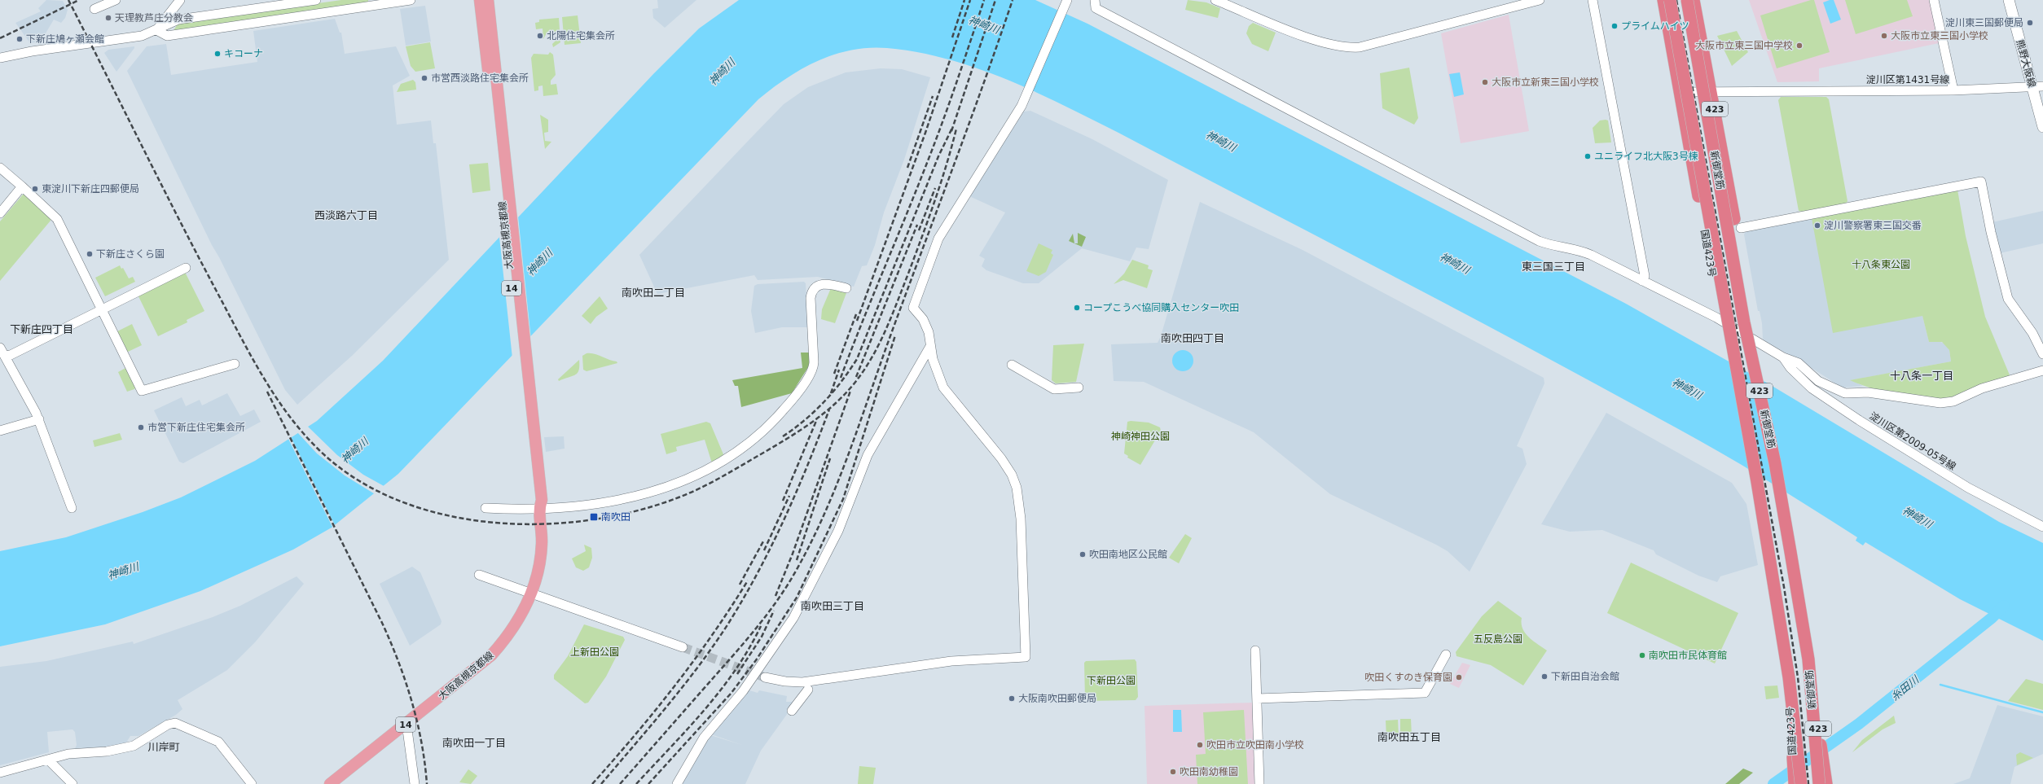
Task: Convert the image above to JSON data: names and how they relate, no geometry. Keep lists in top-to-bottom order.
{
  "streets": {
    "highway": ["423", "新御堂筋", "国道423号"],
    "main road": ["熊野大阪線", "大阪高槻京都線", "14"],
    "street": ["淀川区第1431号線", "淀川区第2009-05号線"]
  },
  "crossings": [
    ["熊野大阪線", "淀川区第1431号線"],
    ["淀川区第1431号線", "423"],
    ["423", "新御堂筋"],
    ["新御堂筋", "国道423号"]
  ],
  "districts": [
    "西淡路六丁目",
    "東三国三丁目",
    "南吹田二丁目",
    "下新庄四丁目",
    "南吹田四丁目",
    "十八条一丁目",
    "南吹田三丁目",
    "南吹田五丁目",
    "南吹田一丁目",
    "川岸町"
  ],
  "water": ["神崎川", "糸田川"],
  "parks": [
    "十八条東公園",
    "神崎神田公園",
    "五反島公園",
    "上新田公園",
    "下新田公園"
  ],
  "places": {
    "other": [
      "天理教芦庄分教会",
      "淀川東三国郵便局",
      "プライムハイツ",
      "北陽住宅集会所",
      "大阪市立東三国小学校",
      "下新庄鳩ヶ瀬会館",
      "大阪市立東三国中学校",
      "キコーナ",
      "市営西淡路住宅集会所",
      "大阪市立新東三国小学校",
      "ユニライフ北大阪3号棟",
      "東淀川下新庄四郵便局",
      "淀川警察署東三国交番",
      "下新庄さくら園",
      "コープこうべ協同購入センター吹田",
      "市営下新庄住宅集会所",
      "吹田南地区公民館",
      "南吹田市民体育館",
      "下新田自治会館",
      "吹田くすのき保育園",
      "大阪南吹田郵便局",
      "吹田市立吹田南小学校",
      "吹田南幼稚園"
    ],
    "transit": ["南吹田"]
  }
}
